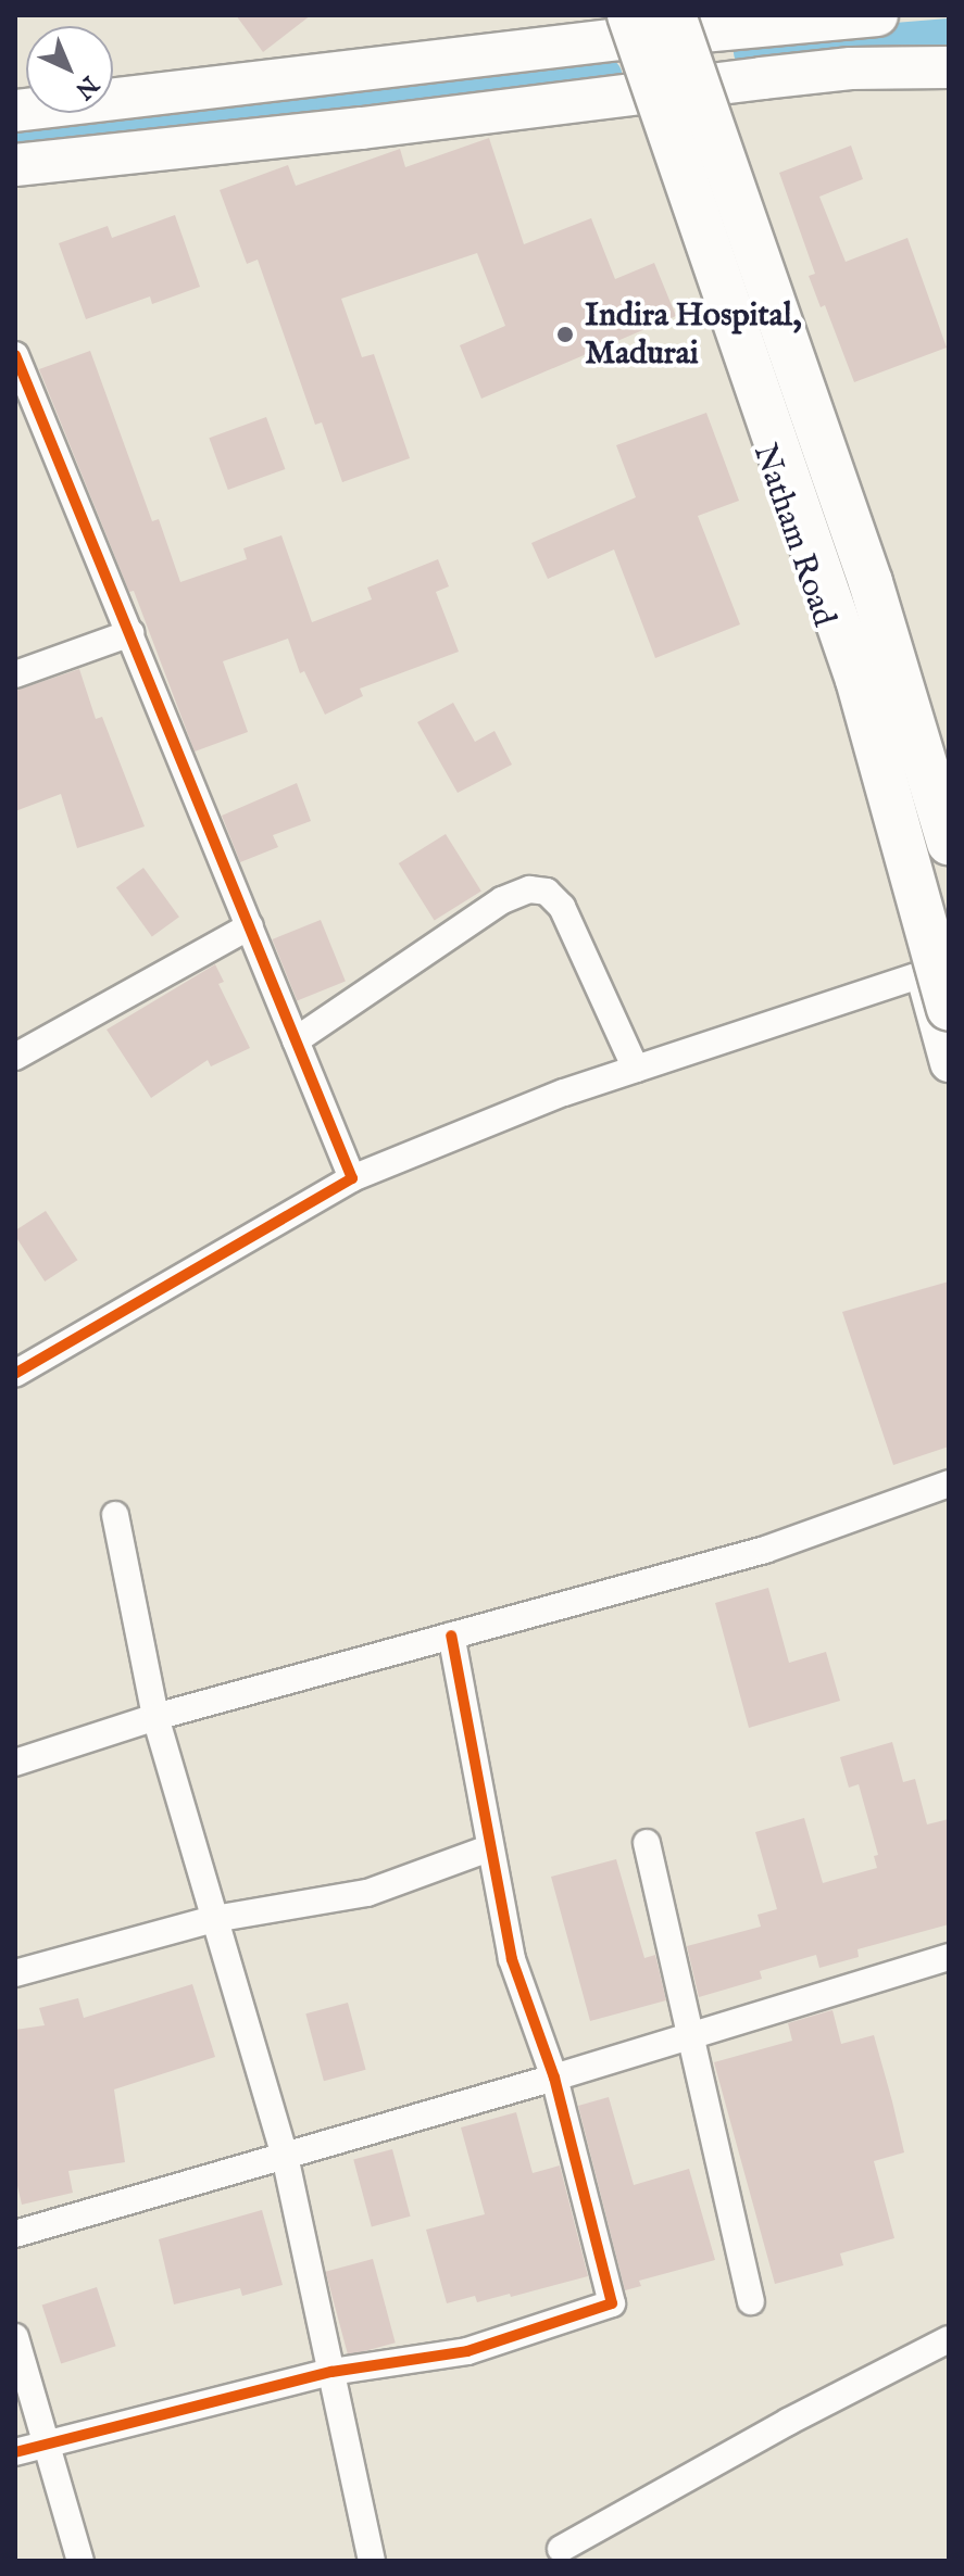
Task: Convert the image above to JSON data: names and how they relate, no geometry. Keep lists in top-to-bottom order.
{
  "streets": {
    "main road": ["Natham Road"]
  },
  "places": ["Indira Hospital, Madurai"],
  "north": "bottom right"
}
